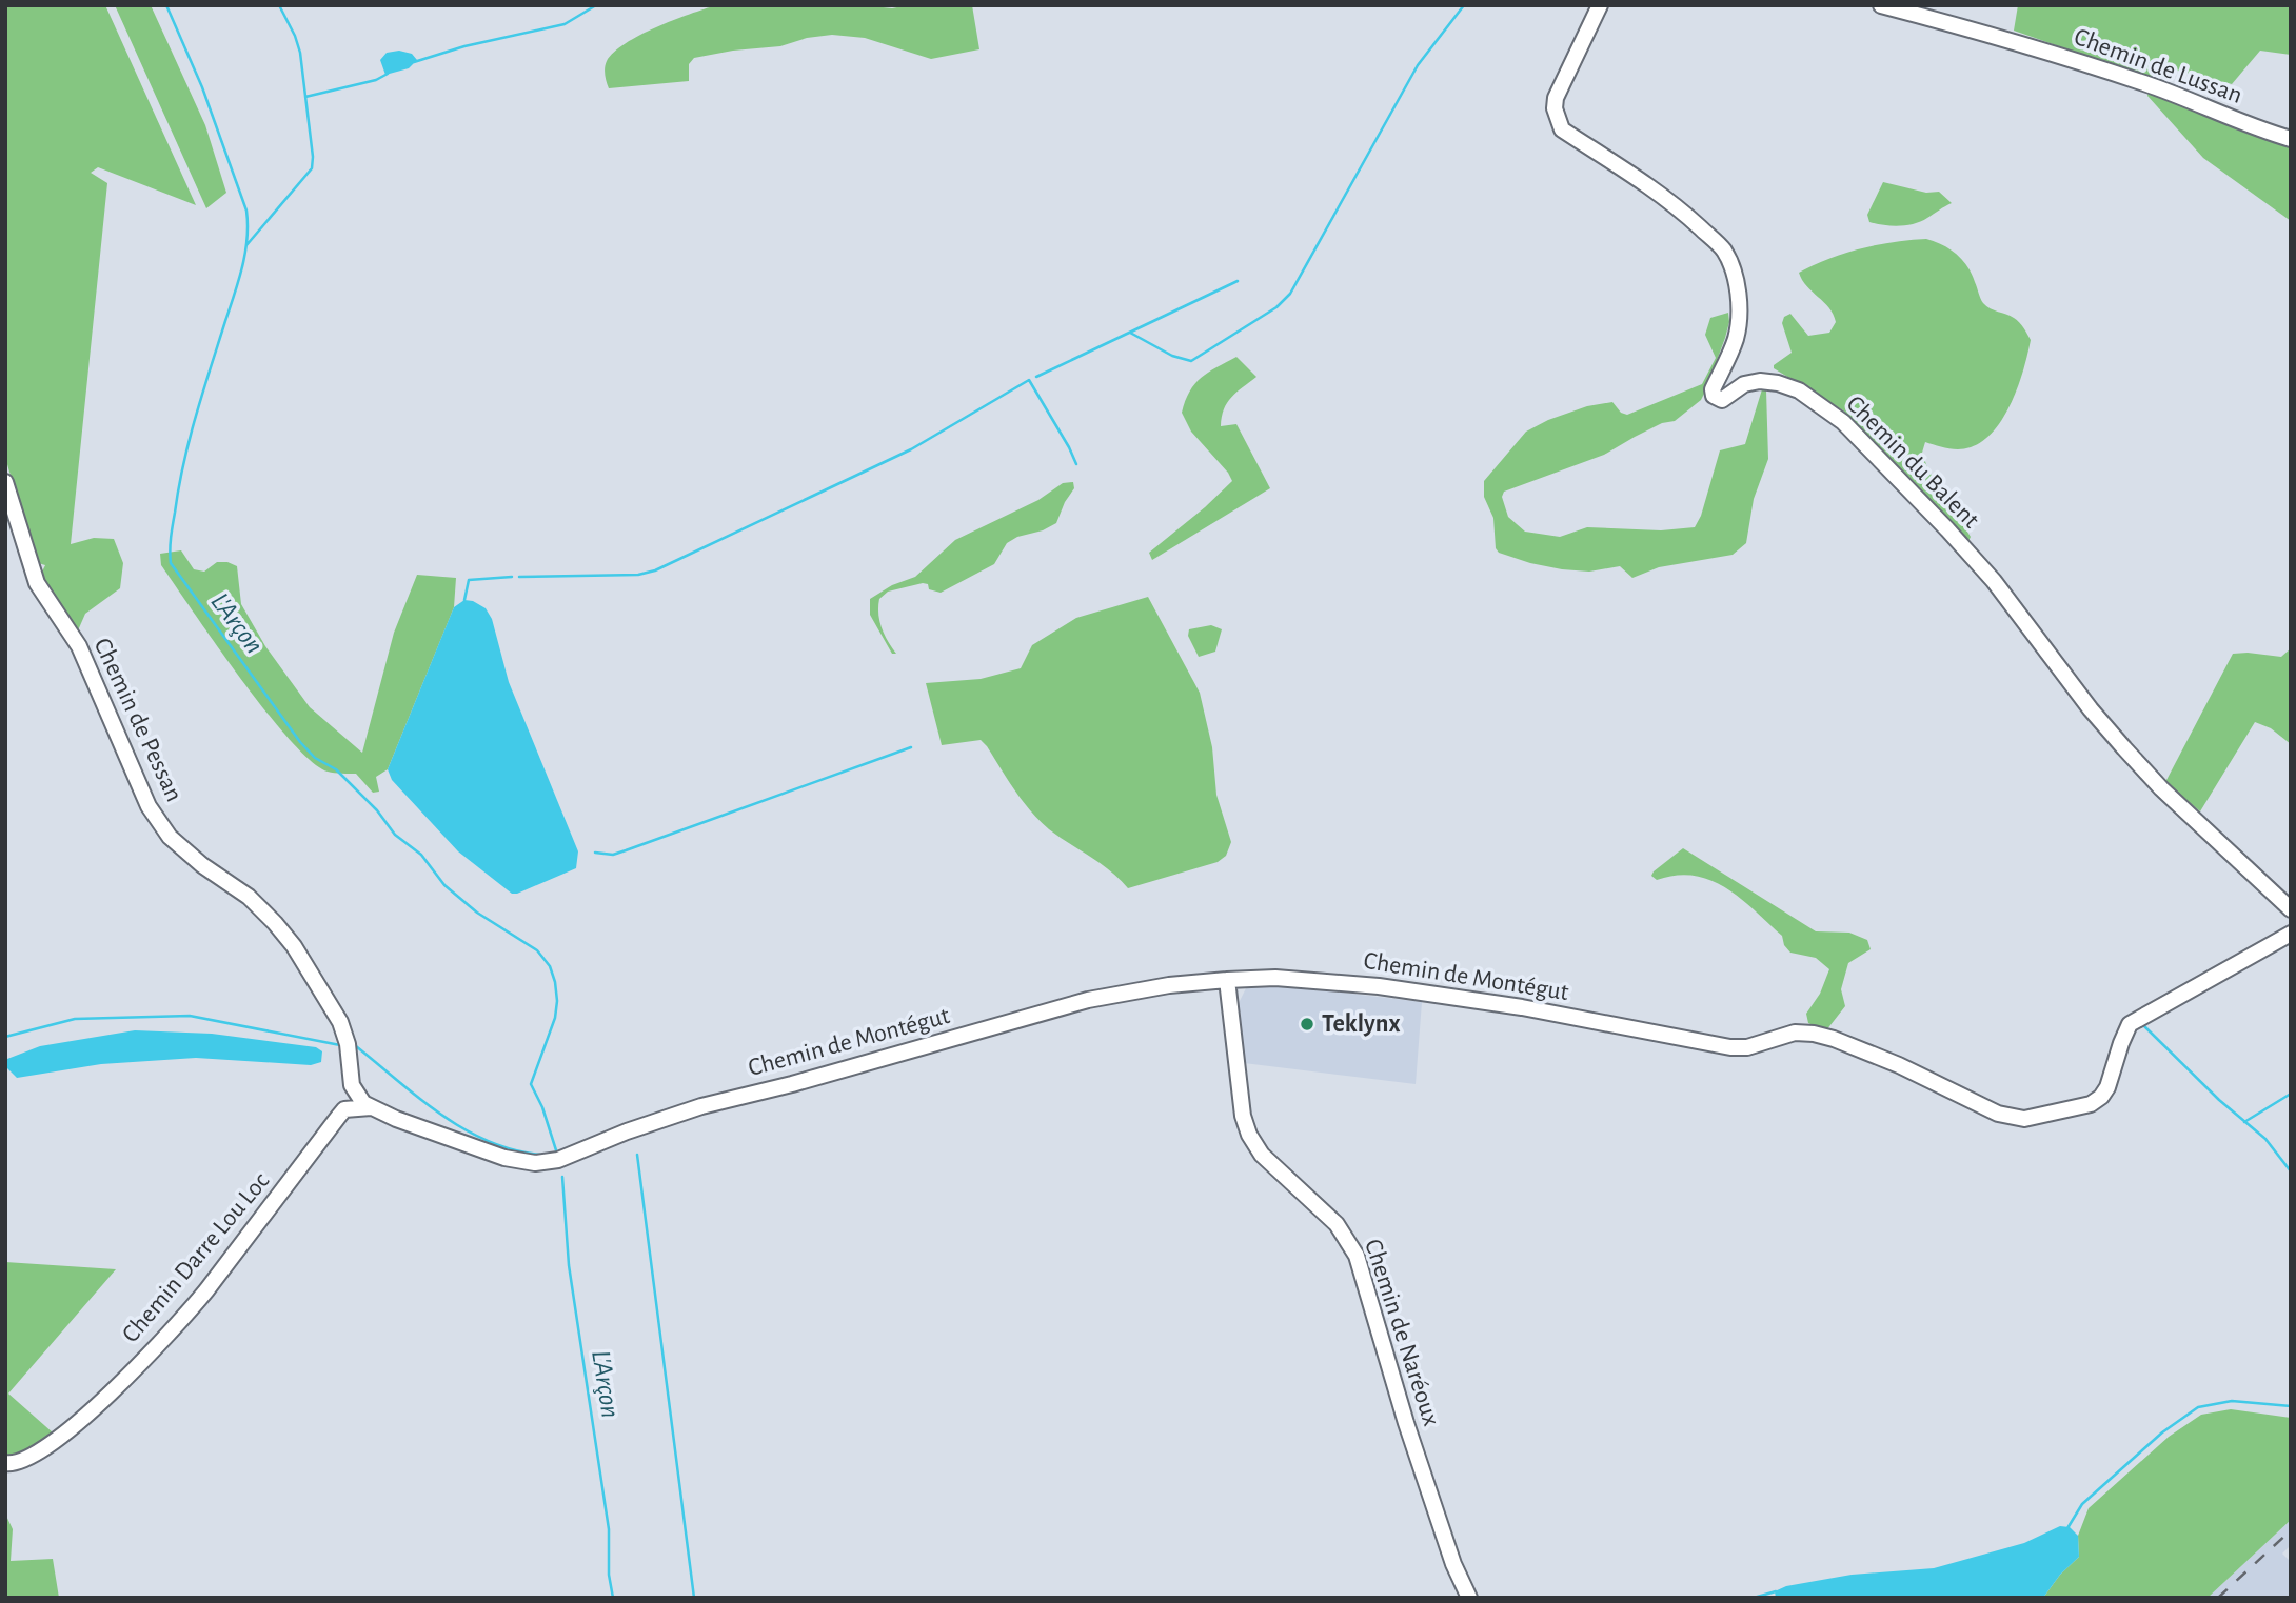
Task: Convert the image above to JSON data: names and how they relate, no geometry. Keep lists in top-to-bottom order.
{
  "streets": {
    "street": [
      "Chemin de Lussan",
      "Chemin du Balent",
      "Chemin de Pessan",
      "Chemin de Montégut",
      "Chemin Darre Lou Loc",
      "Chemin de Naréoux"
    ]
  },
  "crossings": [
    ["Chemin de Pessan", "Chemin de Montégut"],
    ["Chemin de Pessan", "Chemin Darre Lou Loc"],
    ["Chemin de Montégut", "Chemin de Naréoux"]
  ],
  "water": ["L'Arçon"],
  "places": ["Teklynx"]
}
